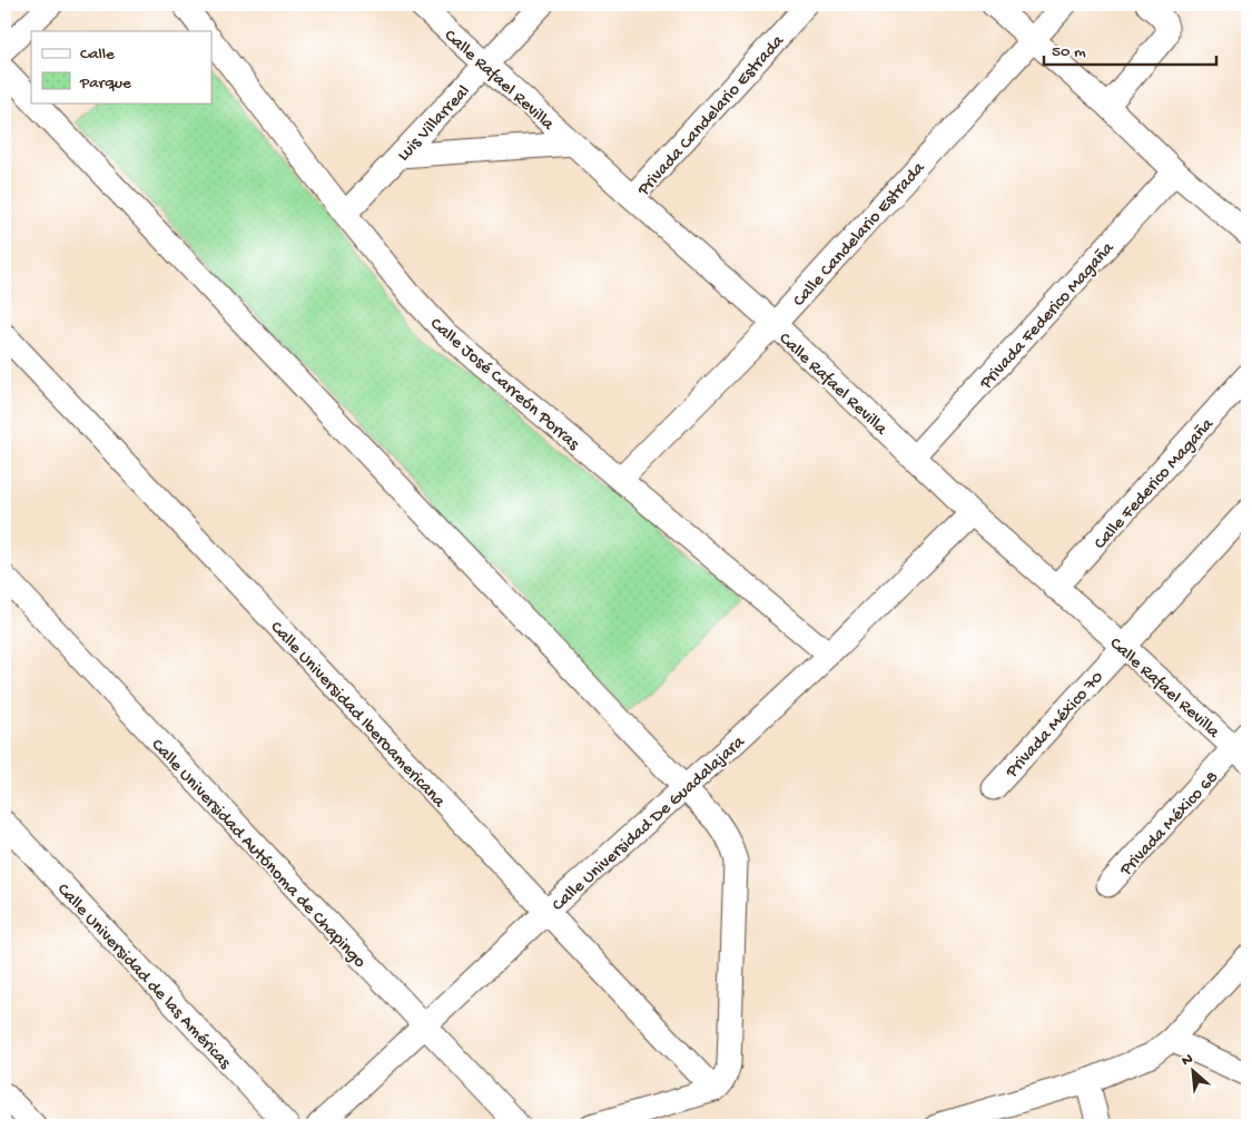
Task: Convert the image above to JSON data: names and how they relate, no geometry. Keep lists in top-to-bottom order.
{
  "streets": {
    "street": [
      "Calle Rafael Revilla",
      "Privada Candelario Estrada",
      "Luis Villarreal",
      "Calle Candelario Estrada",
      "Privada Federico Magaña",
      "Calle José Carreón Porras",
      "Calle Federico Magaña",
      "Calle Universidad Iberoamericana",
      "Privada México 70",
      "Calle Universidad De Guadalajara",
      "Privada México 68",
      "Calle Universidad Autónoma de Chapingo",
      "Calle Universidad de las Américas"
    ]
  },
  "crossings": [
    ["Calle Rafael Revilla", "Privada Candelario Estrada"],
    ["Calle Rafael Revilla", "Luis Villarreal"],
    ["Calle Rafael Revilla", "Calle Candelario Estrada"],
    ["Calle Rafael Revilla", "Privada Federico Magaña"],
    ["Calle Rafael Revilla", "Calle Federico Magaña"],
    ["Calle Rafael Revilla", "Privada México 70"],
    ["Calle Rafael Revilla", "Calle Universidad De Guadalajara"],
    ["Calle Rafael Revilla", "Privada México 68"],
    ["Luis Villarreal", "Calle José Carreón Porras"],
    ["Calle Candelario Estrada", "Calle José Carreón Porras"],
    ["Calle José Carreón Porras", "Calle Universidad De Guadalajara"],
    ["Calle Universidad Iberoamericana", "Calle Universidad De Guadalajara"],
    ["Calle Universidad De Guadalajara", "Calle Universidad Autónoma de Chapingo"]
  ],
  "legend": ["Calle", "Parque"],
  "scale_bar": "50 m",
  "north": "top left"
}
